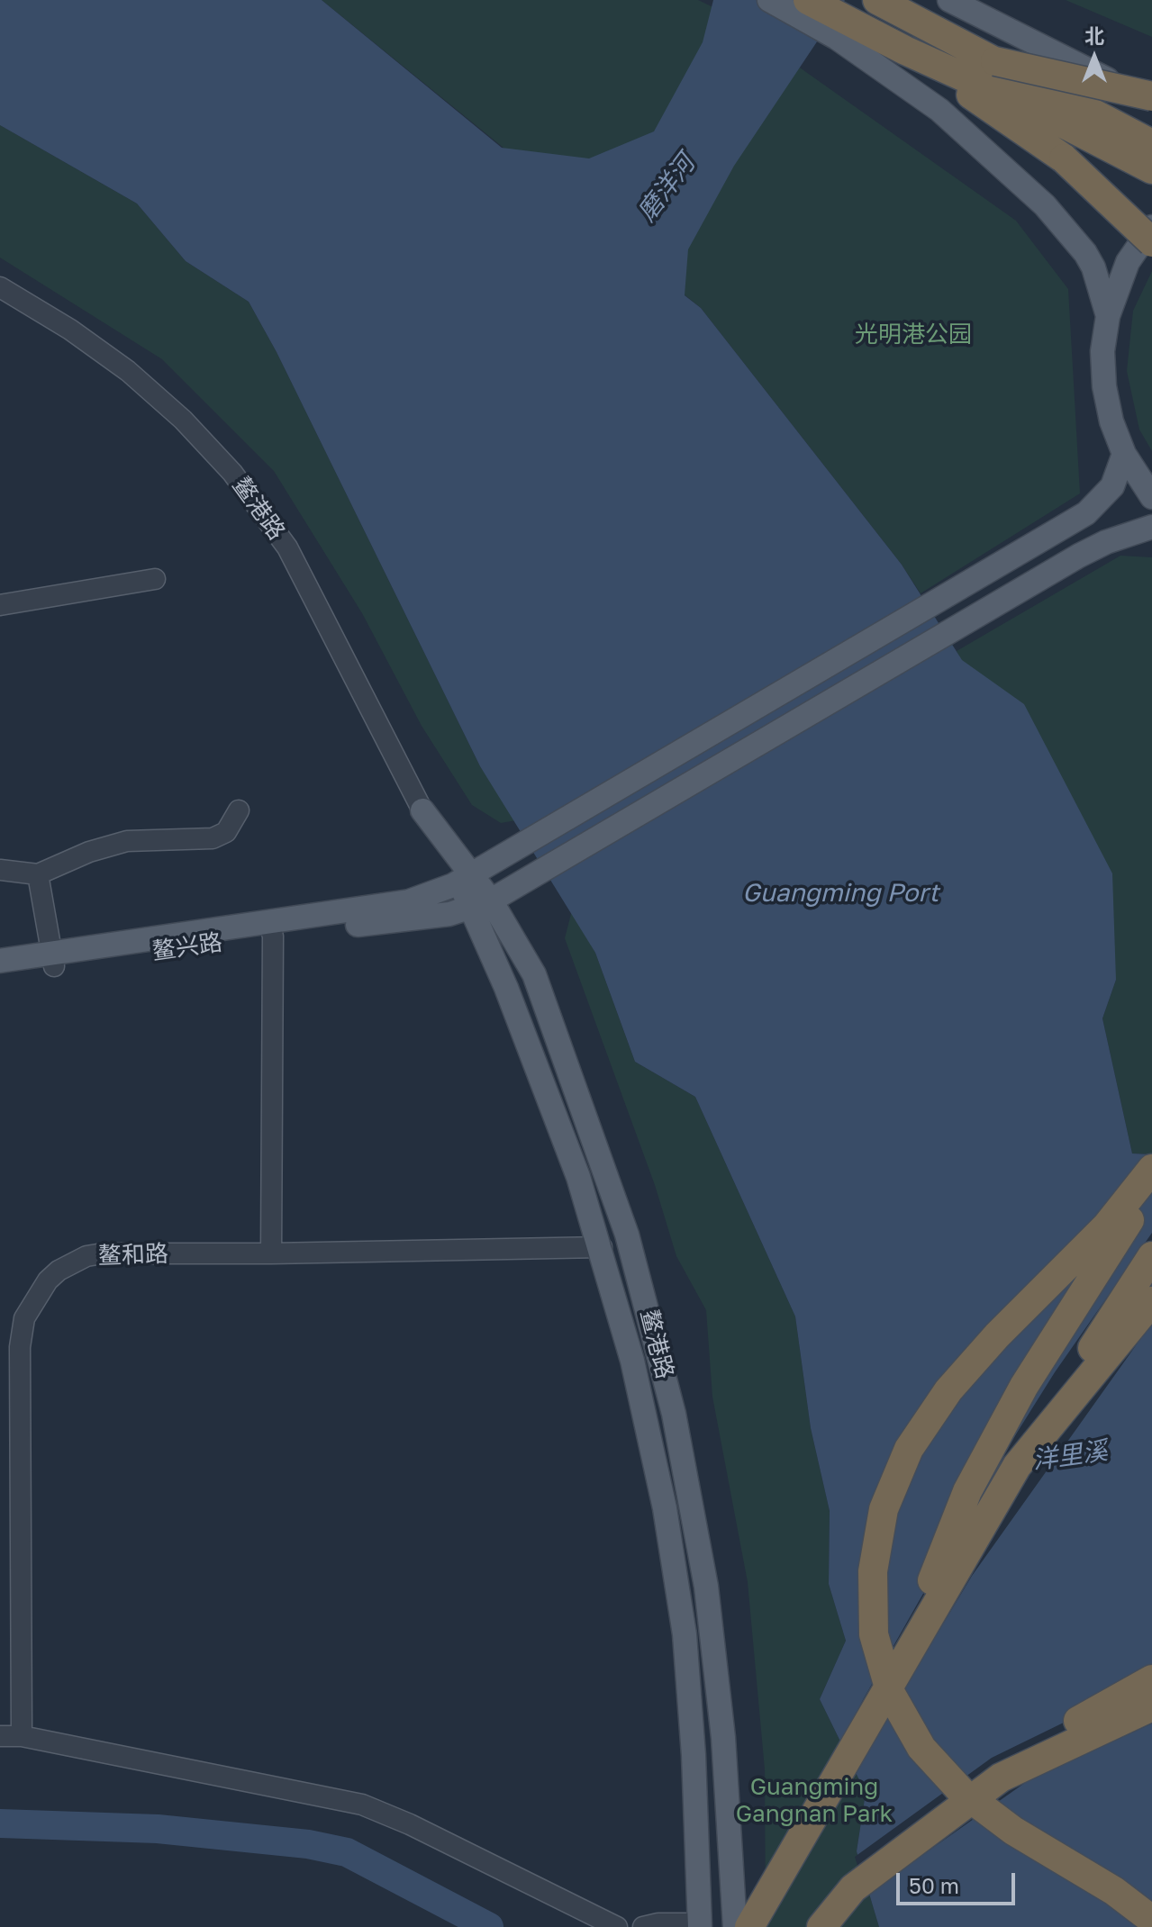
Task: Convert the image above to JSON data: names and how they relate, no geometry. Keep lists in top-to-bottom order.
{
  "streets": {
    "main road": ["鳌港路", "鳌兴路"],
    "street": ["鳌和路"]
  },
  "crossings": [
    ["鳌港路", "鳌和路"]
  ],
  "water": ["磨洋河", "Guangming Port", "洋里溪"],
  "parks": ["光明港公园", "Guangming Gangnan Park"],
  "scale_bar": "50 m",
  "north": "top"
}
